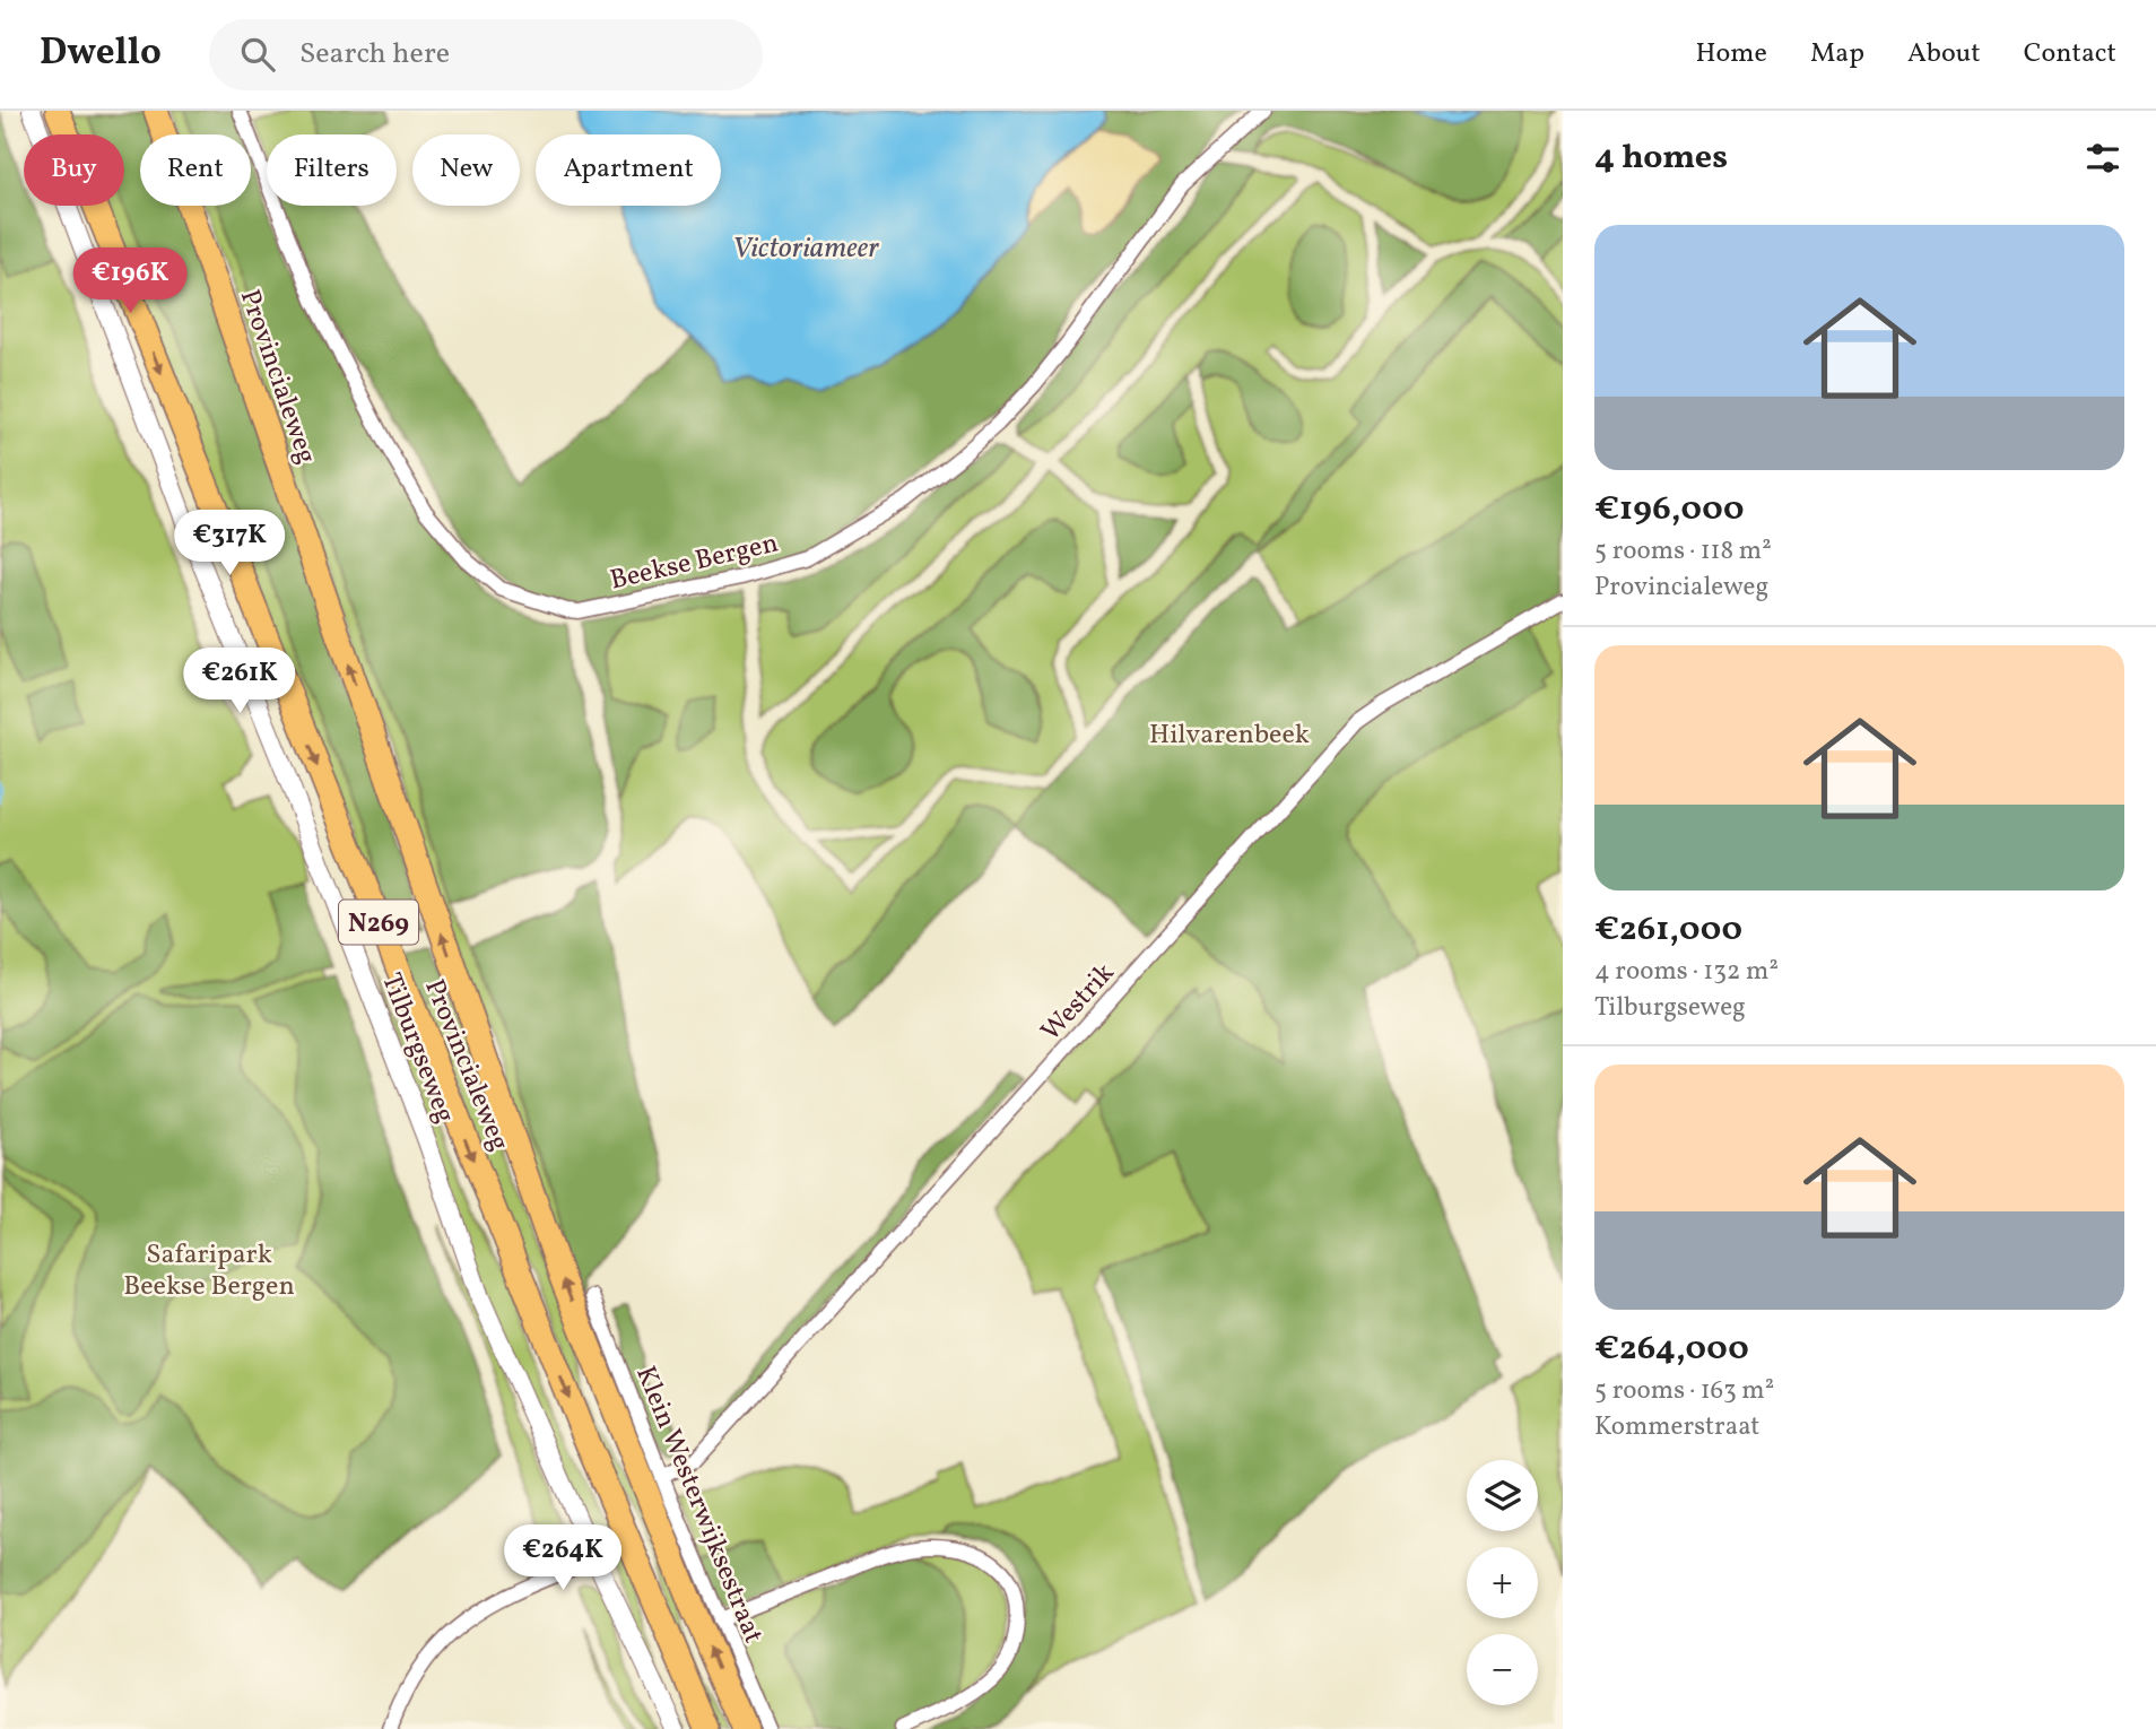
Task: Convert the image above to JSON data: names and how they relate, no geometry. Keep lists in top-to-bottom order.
{
  "streets": {
    "highway": ["Provincialeweg", "N269"],
    "street": [
      "Beekse Bergen",
      "Westrik",
      "Tilburgseweg",
      "Klein Westerwijksestraat"
    ]
  },
  "crossings": [
    ["Westrik", "Klein Westerwijksestraat"]
  ],
  "water": ["Victoriameer"],
  "parks": ["Hilvarenbeek", "Safaripark Beekse Bergen"],
  "page": {
    "header": "Dwello",
    "search": "Search here",
    "nav": [
      "Home",
      "Map",
      "About",
      "Contact"
    ],
    "heading": "4 homes",
    "chip": [
      "Buy",
      "Rent",
      "Filters",
      "New",
      "Apartment"
    ],
    "list": [
      {
        "name": "€196,000",
        "note": "5 rooms · 118 m² · Provincialeweg"
      },
      {
        "name": "€261,000",
        "note": "4 rooms · 132 m² · Tilburgseweg"
      },
      {
        "name": "€264,000",
        "note": "5 rooms · 163 m² · Kommerstraat"
      }
    ],
    "price": [
      "€196K",
      "€317K",
      "€261K",
      "€264K"
    ],
    "map_buttons": ["+", "−"]
  }
}
